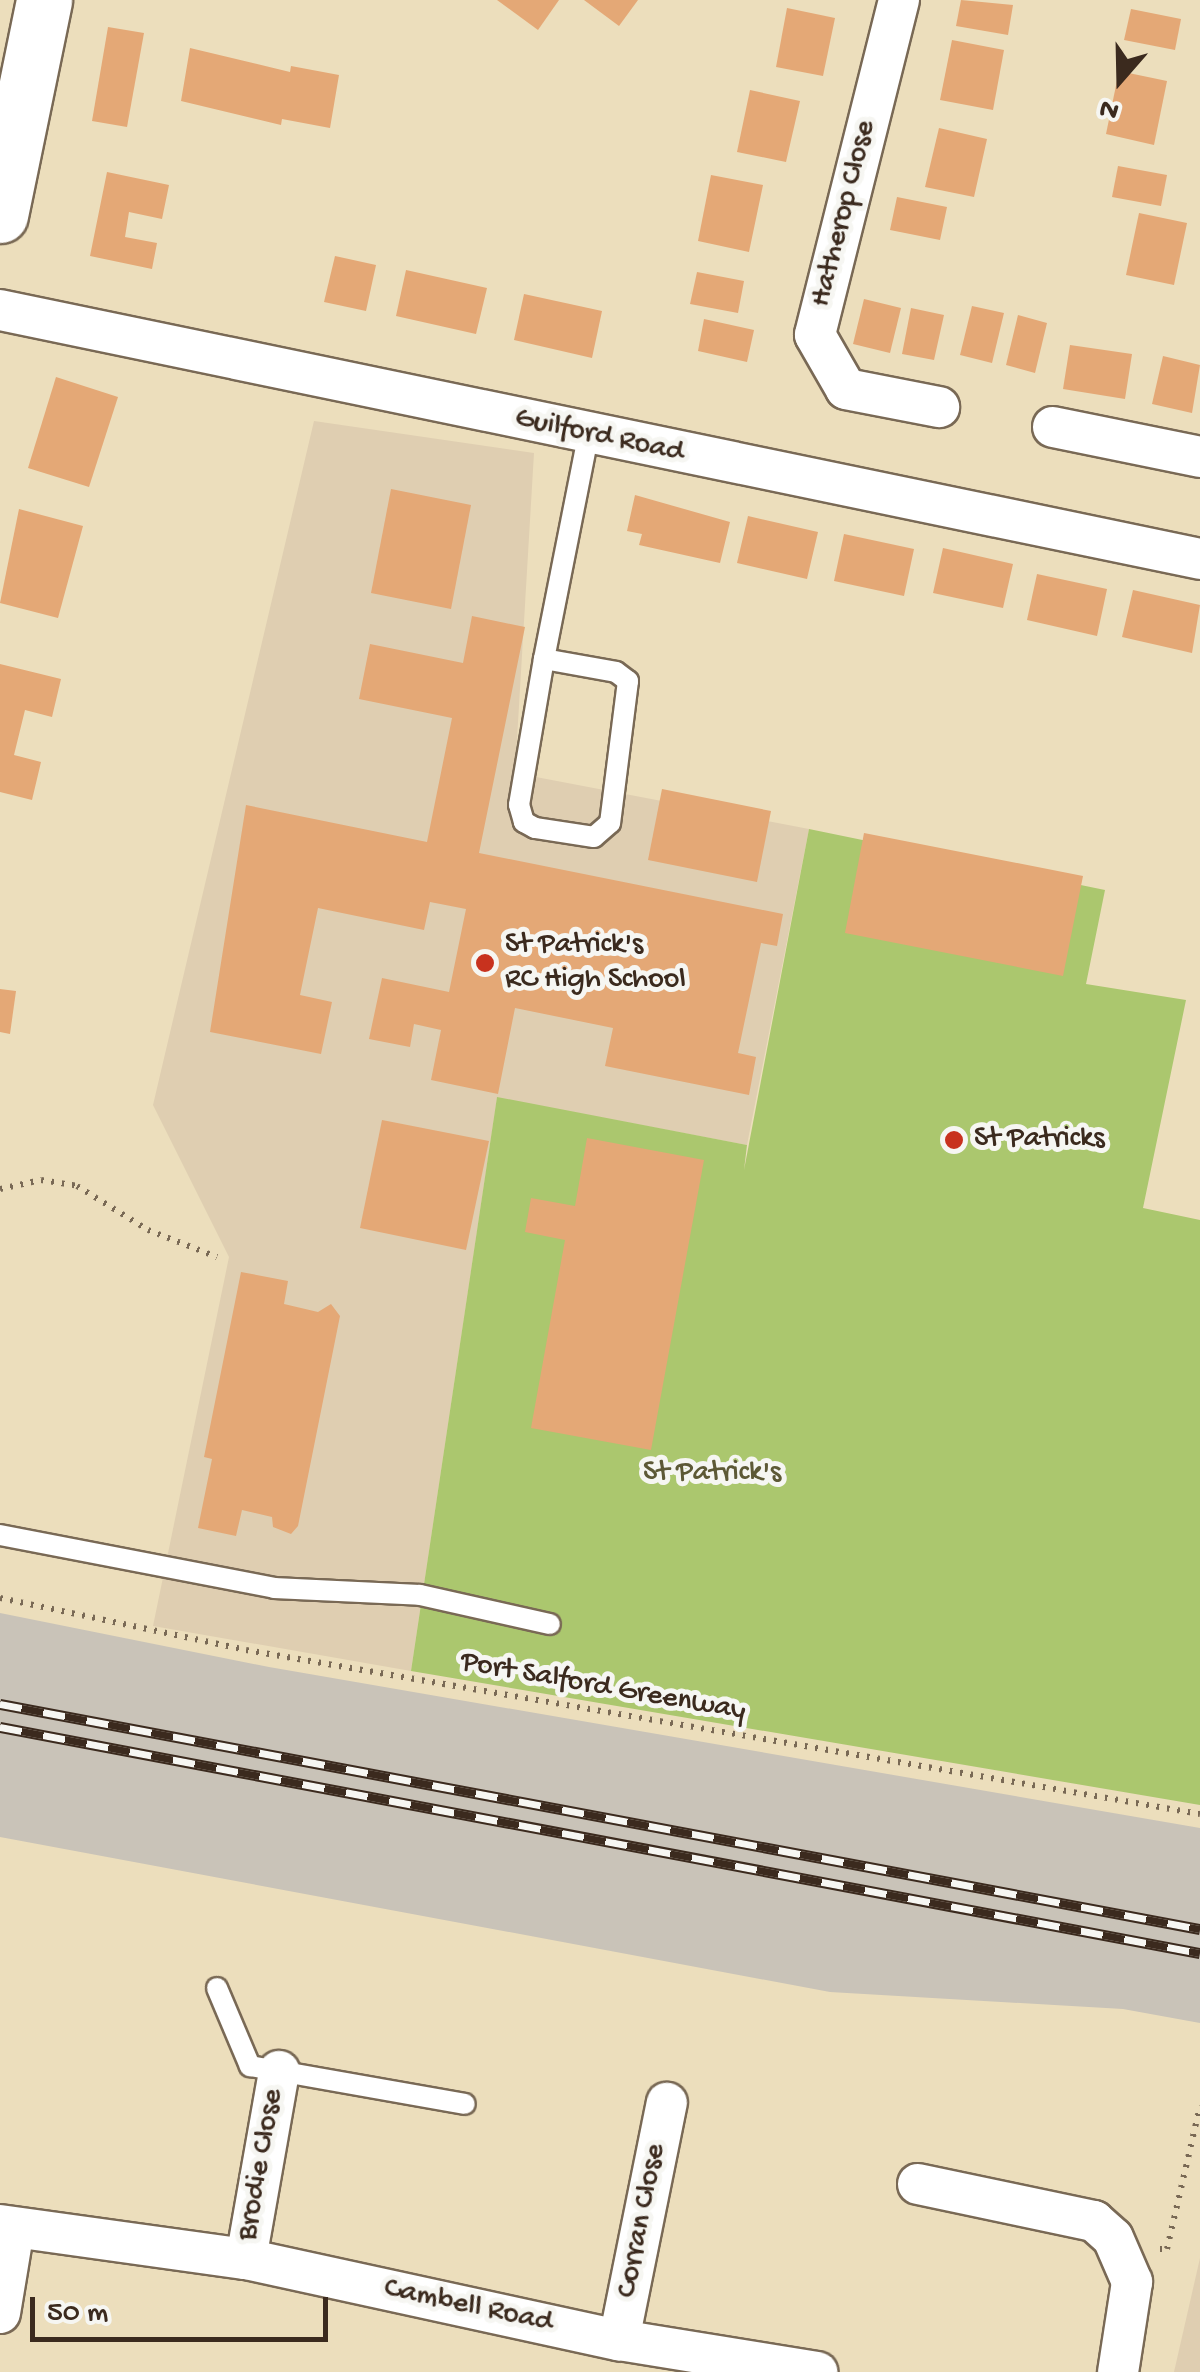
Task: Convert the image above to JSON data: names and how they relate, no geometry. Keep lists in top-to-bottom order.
{
  "streets": {
    "street": [
      "Hatherop Close",
      "Guilford Road",
      "Brodie Close",
      "Corran Close",
      "Cambell Road"
    ],
    "path": ["Port Salford Greenway"]
  },
  "crossings": [
    ["Brodie Close", "Cambell Road"],
    ["Corran Close", "Cambell Road"]
  ],
  "parks": ["St Patrick's"],
  "places": ["St Patrick's RC High School", "St Patricks"],
  "scale_bar": "50 m",
  "north": "bottom"
}
